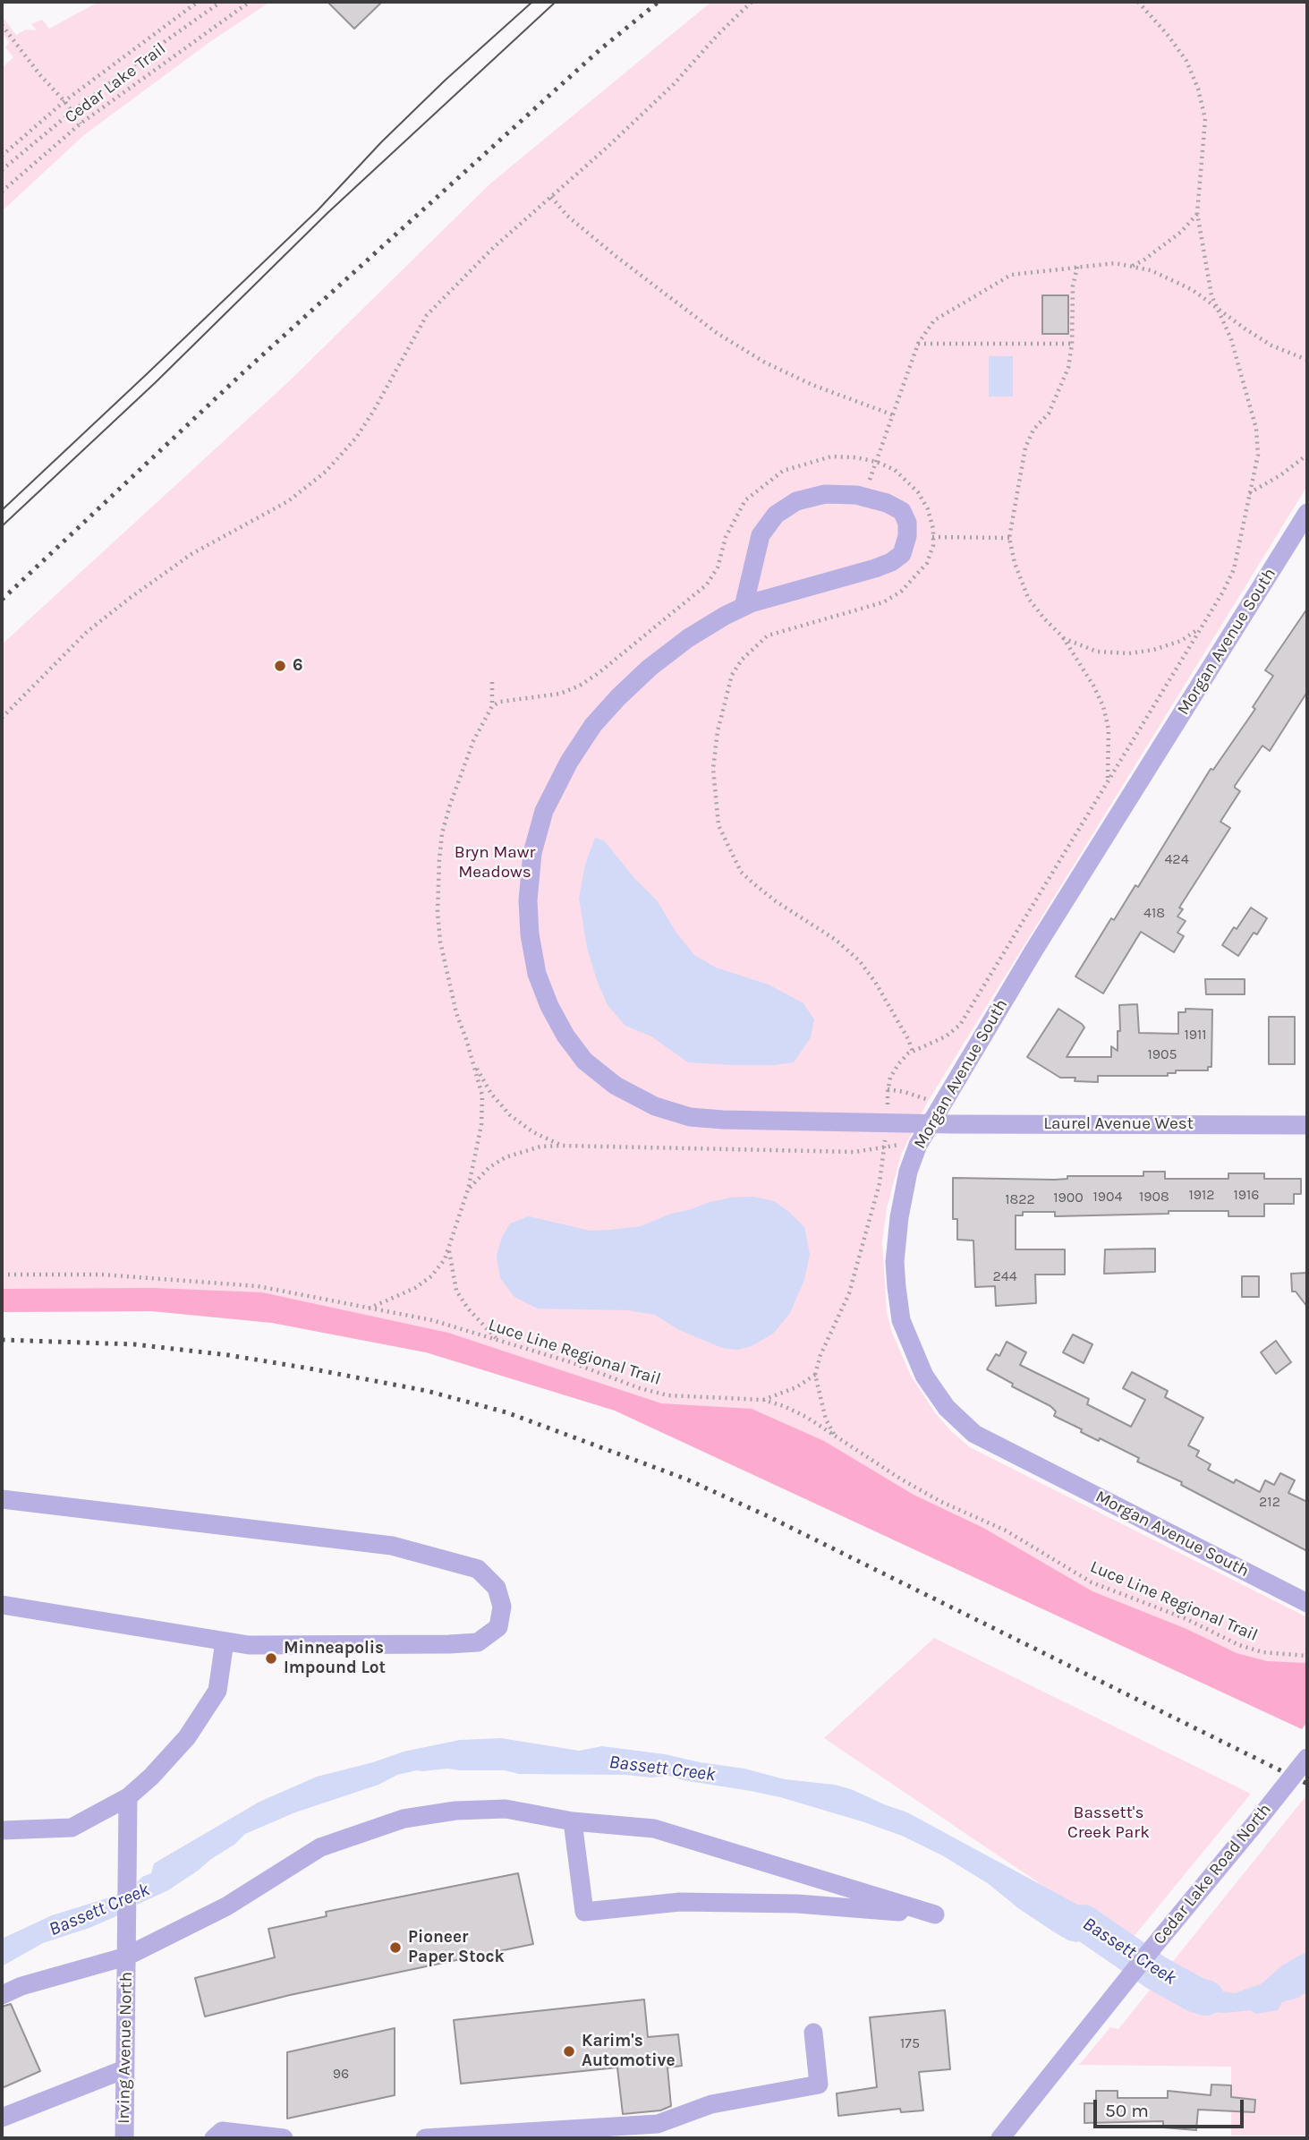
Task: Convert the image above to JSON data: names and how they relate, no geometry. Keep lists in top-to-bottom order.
{
  "streets": {
    "street": [
      "Morgan Avenue South",
      "Laurel Avenue West",
      "Cedar Lake Road North",
      "Irving Avenue North"
    ],
    "path": ["Cedar Lake Trail", "Luce Line Regional Trail"]
  },
  "crossings": [
    ["Morgan Avenue South", "Laurel Avenue West"]
  ],
  "water": ["Bassett Creek"],
  "parks": ["Bryn Mawr Meadows", "Bassett's Creek Park"],
  "places": [
    "6",
    "Minneapolis Impound Lot",
    "Pioneer Paper Stock",
    "Karim's Automotive"
  ],
  "house_numbers": [
    "424",
    "418",
    "1911",
    "1905",
    "1912",
    "1916",
    "1904",
    "1908",
    "1900",
    "1822",
    "244",
    "212",
    "175",
    "96"
  ],
  "scale_bar": "50 m"
}
